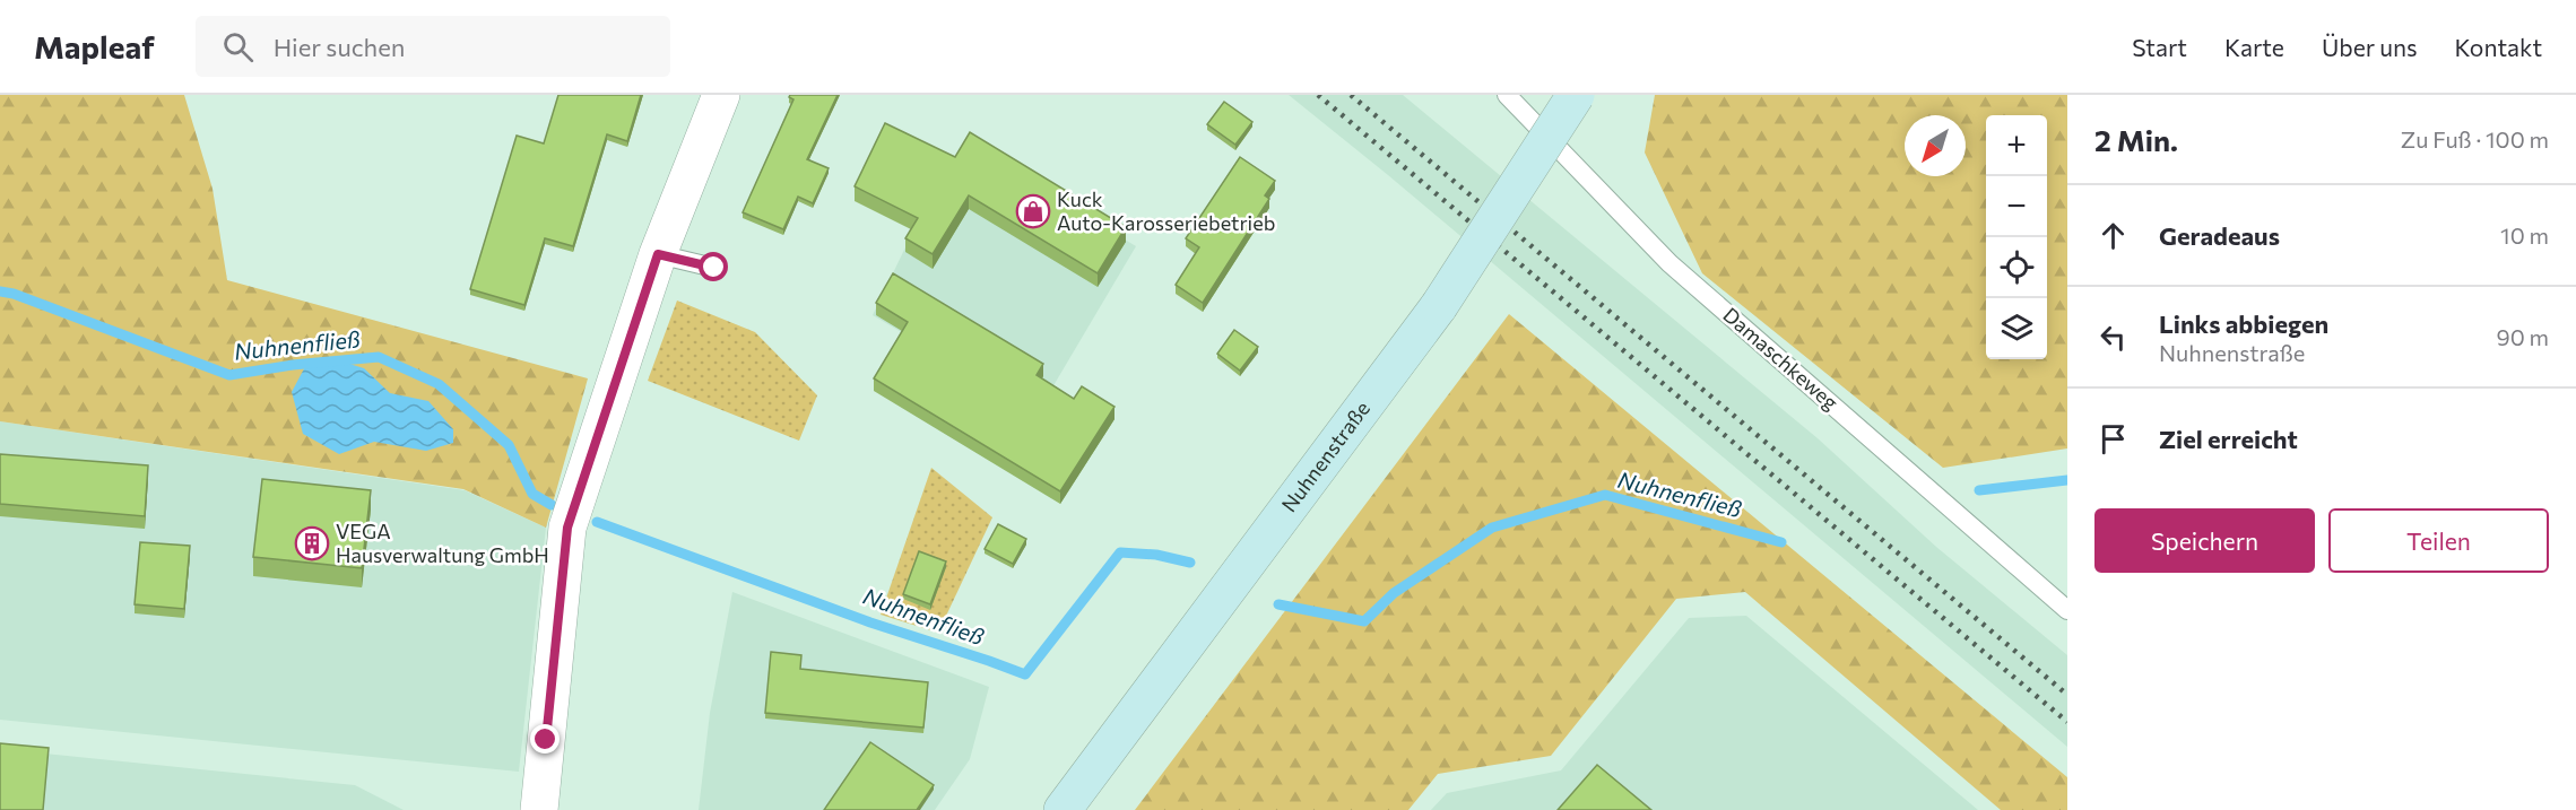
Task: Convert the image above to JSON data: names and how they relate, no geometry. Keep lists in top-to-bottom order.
{
  "streets": {
    "main road": ["Nuhnenstraße"],
    "lane": ["Damaschkeweg"]
  },
  "water": ["Nuhnenfließ"],
  "places": {
    "shop": ["Kuck Auto-Karosseriebetrieb"],
    "building": ["VEGA Hausverwaltung GmbH"]
  },
  "north": "bottom left",
  "page": {
    "header": "Mapleaf",
    "search": "Hier suchen",
    "nav": [
      "Start",
      "Karte",
      "Über uns",
      "Kontakt"
    ],
    "heading": ["2 Min.", "Zu Fuß · 100 m"],
    "map_buttons": ["+", "−"],
    "list": [
      ["Geradeaus", "10 m"],
      ["Links abbiegen", "Nuhnenstraße", "90 m"],
      "Ziel erreicht"
    ],
    "buttons": ["Speichern", "Teilen"]
  }
}
